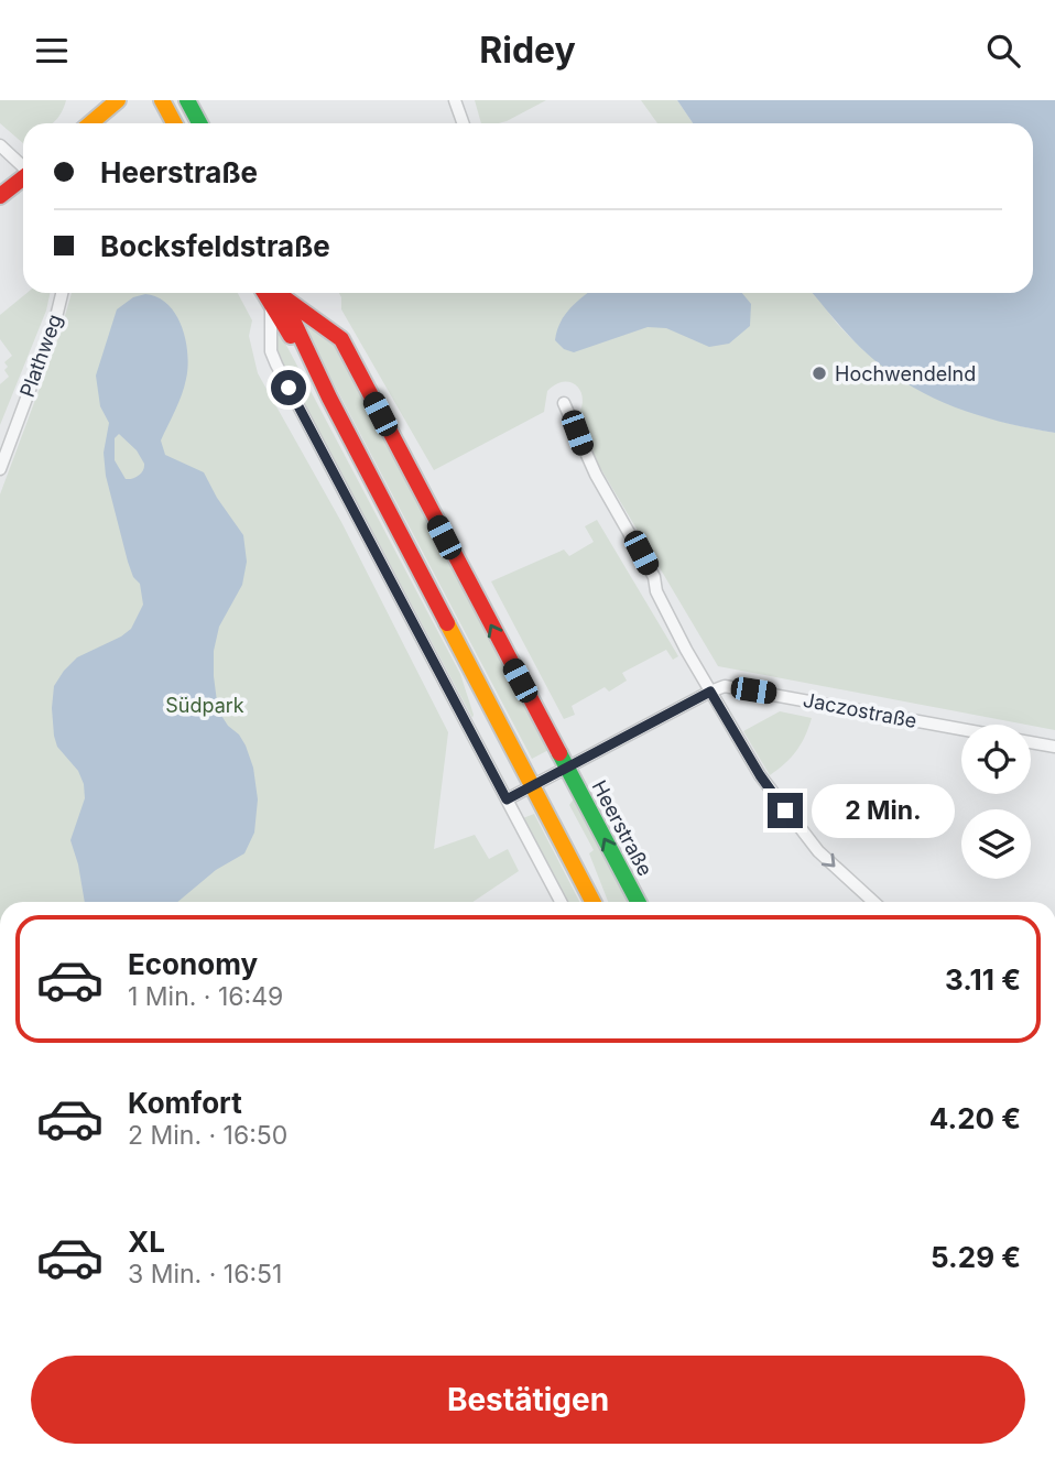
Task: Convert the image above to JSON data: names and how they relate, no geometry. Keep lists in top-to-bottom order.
{
  "streets": {
    "street": ["Plathweg", "Jaczostraße", "Heerstraße"]
  },
  "crossings": [
    ["Jaczostraße", "Heerstraße"]
  ],
  "parks": ["Südpark"],
  "places": ["Hochwendelnd"],
  "page": {
    "header": "Ridey",
    "banner": ["Heerstraße", "Bocksfeldstraße"],
    "bubble": "2 Min.",
    "list": [
      {
        "name": "Economy",
        "note": "1 Min. · 16:49",
        "value": "3.11 €"
      },
      {
        "name": "Komfort",
        "note": "2 Min. · 16:50",
        "value": "4.20 €"
      },
      {
        "name": "XL",
        "note": "3 Min. · 16:51",
        "value": "5.29 €"
      }
    ],
    "buttons": "Bestätigen"
  }
}
